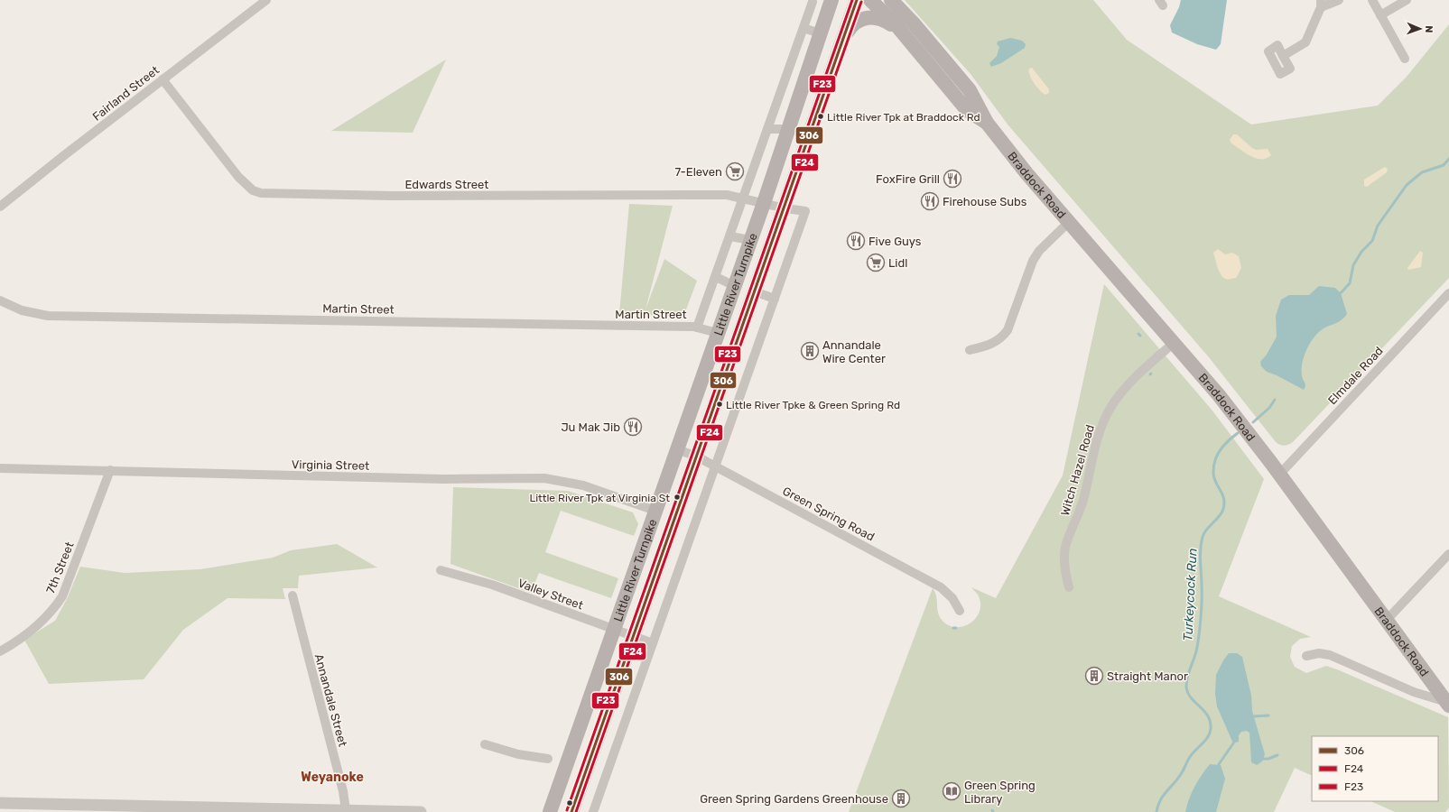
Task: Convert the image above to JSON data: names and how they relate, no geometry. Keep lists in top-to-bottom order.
{
  "streets": {
    "main road": ["Braddock Road", "Little River Turnpike"],
    "street": [
      "Fairland Street",
      "Edwards Street",
      "Martin Street",
      "Elmdale Road",
      "Virginia Street",
      "Witch Hazel Road",
      "Green Spring Road",
      "7th Street",
      "Valley Street",
      "Annandale Street"
    ]
  },
  "crossings": [
    ["Fairland Street", "Edwards Street"],
    ["Edwards Street", "Little River Turnpike"],
    ["Braddock Road", "Elmdale Road"],
    ["Braddock Road", "Witch Hazel Road"],
    ["Little River Turnpike", "Martin Street"],
    ["Little River Turnpike", "Virginia Street"],
    ["Little River Turnpike", "Green Spring Road"],
    ["Little River Turnpike", "Valley Street"],
    ["Virginia Street", "7th Street"]
  ],
  "districts": ["Weyanoke"],
  "water": ["Turkeycock Run"],
  "places": {
    "other": ["Little River Tpk at Braddock Rd", "Little River Tpke & Green Spring Rd", "Little River Tpk at Virginia St"],
    "supermarket": ["7-Eleven", "Lidl"],
    "restaurant": [
      "FoxFire Grill",
      "Firehouse Subs",
      "Five Guys",
      "Ju Mak Jib"
    ],
    "building": ["Annandale Wire Center", "Straight Manor", "Green Spring Gardens Greenhouse"],
    "library": ["Green Spring Library"]
  },
  "lines": ["transit line 306", "transit line F23", "transit line F24"],
  "legend": ["306", "F24", "F23"],
  "north": "right"
}
